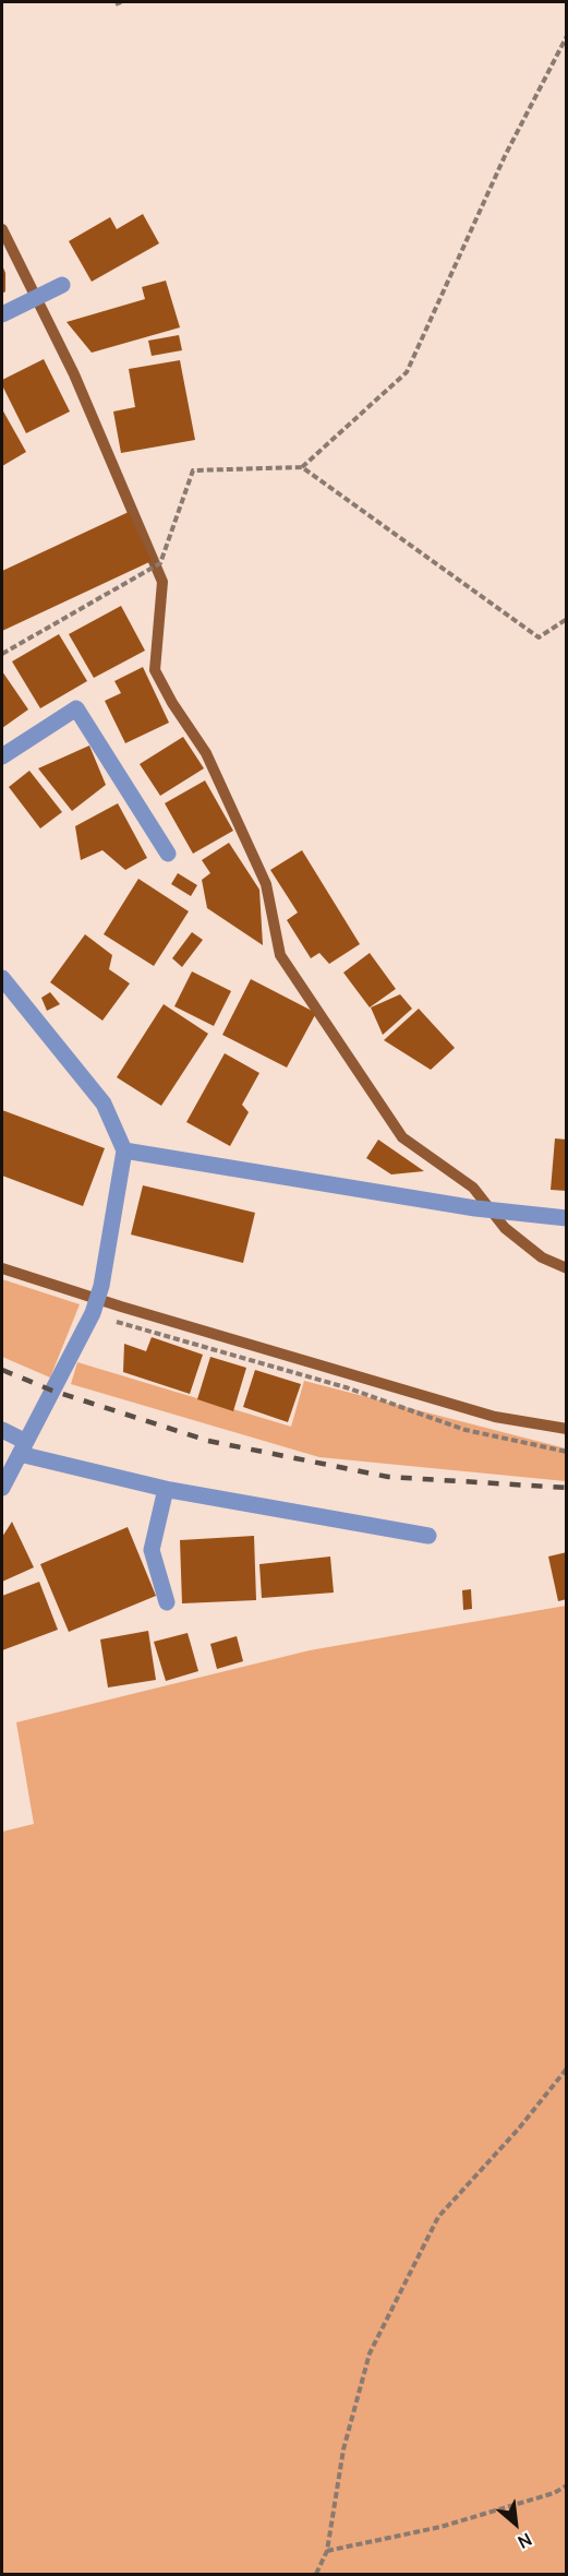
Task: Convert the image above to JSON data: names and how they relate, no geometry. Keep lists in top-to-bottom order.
{
  "north": "bottom right"
}
